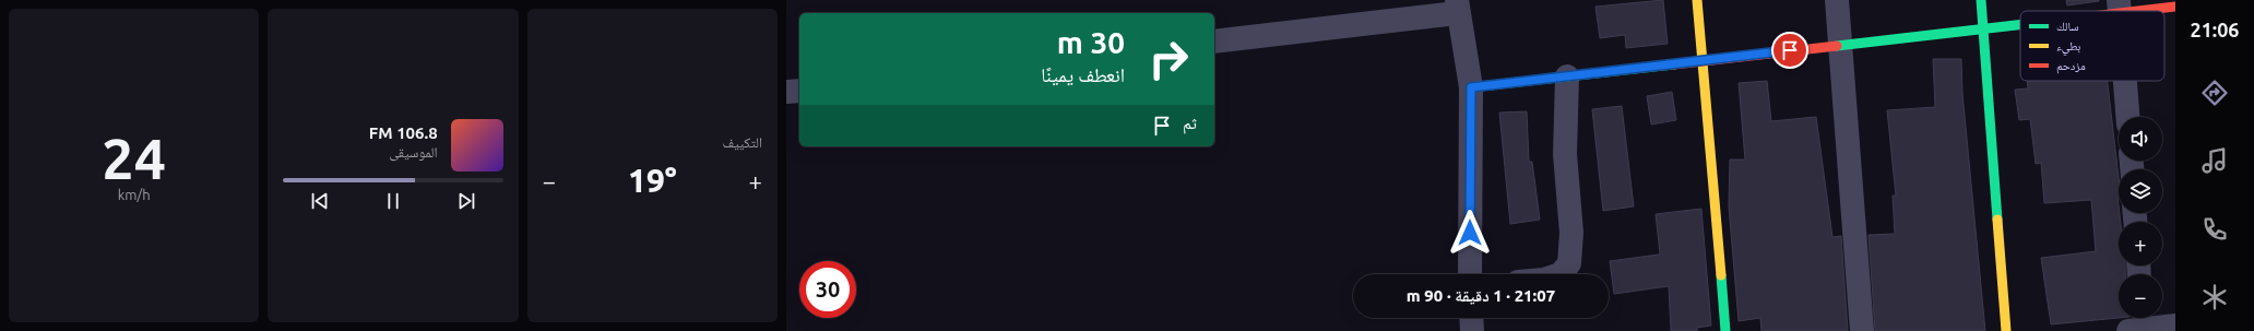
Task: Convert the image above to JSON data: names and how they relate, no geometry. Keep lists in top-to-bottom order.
{
  "legend": ["سالك", "بطيء", "مزدحم"],
  "page": {
    "tabs": "21:06",
    "tile": [
      "التكييف",
      ["24", "km/h"]
    ],
    "turn": ["30 m", "انعطف يمينًا"],
    "then": "ثم",
    "map_buttons": ["+", "−"],
    "song": ["106.8 FM", "الموسيقى"],
    "heat": ["−", "19°", "+"],
    "limit": "30",
    "trip": "21:07 · 1 دقيقة · 90 m"
  }
}
